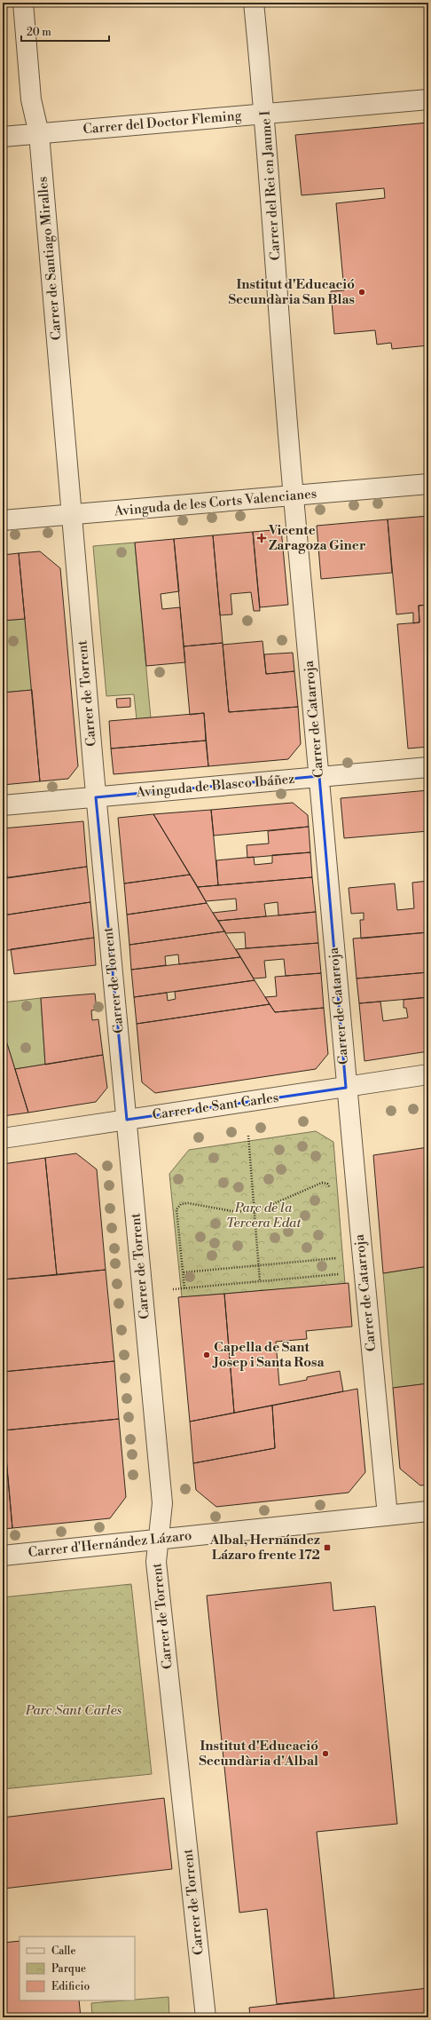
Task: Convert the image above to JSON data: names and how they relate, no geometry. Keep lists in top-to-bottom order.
{
  "streets": {
    "street": [
      "Carrer del Doctor Fleming",
      "Carrer del Rei en Jaume I",
      "Carrer de Santiago Miralles",
      "Avinguda de les Corts Valencianes",
      "Carrer de Torrent",
      "Carrer de Catarroja",
      "Avinguda de Blasco Ibáñez",
      "Carrer de Sant Carles",
      "Carrer d'Hernández Lázaro"
    ]
  },
  "crossings": [
    ["Carrer del Doctor Fleming", "Carrer del Rei en Jaume I"],
    ["Carrer del Doctor Fleming", "Carrer de Santiago Miralles"],
    ["Carrer del Rei en Jaume I", "Avinguda de les Corts Valencianes"],
    ["Carrer del Rei en Jaume I", "Carrer de Catarroja"],
    ["Carrer de Santiago Miralles", "Avinguda de les Corts Valencianes"],
    ["Carrer de Santiago Miralles", "Carrer de Torrent"],
    ["Avinguda de les Corts Valencianes", "Carrer de Torrent"],
    ["Avinguda de les Corts Valencianes", "Carrer de Catarroja"],
    ["Carrer de Torrent", "Avinguda de Blasco Ibáñez"],
    ["Carrer de Torrent", "Carrer de Sant Carles"],
    ["Carrer de Torrent", "Carrer d'Hernández Lázaro"],
    ["Carrer de Catarroja", "Avinguda de Blasco Ibáñez"],
    ["Carrer de Catarroja", "Carrer de Sant Carles"],
    ["Carrer de Catarroja", "Carrer d'Hernández Lázaro"]
  ],
  "parks": ["Parc de la Tercera Edat", "Parc Sant Carles"],
  "places": {
    "other": ["Institut d'Educació Secundària San Blas", "Capella de Sant Josep i Santa Rosa", "Institut d'Educació Secundària d'Albal"],
    "health": ["Vicente Zaragoza Giner"],
    "transit": ["Albal, Hernández Lázaro frente 172"]
  },
  "legend": ["Calle", "Parque", "Edificio"],
  "scale_bar": "20 m"
}
